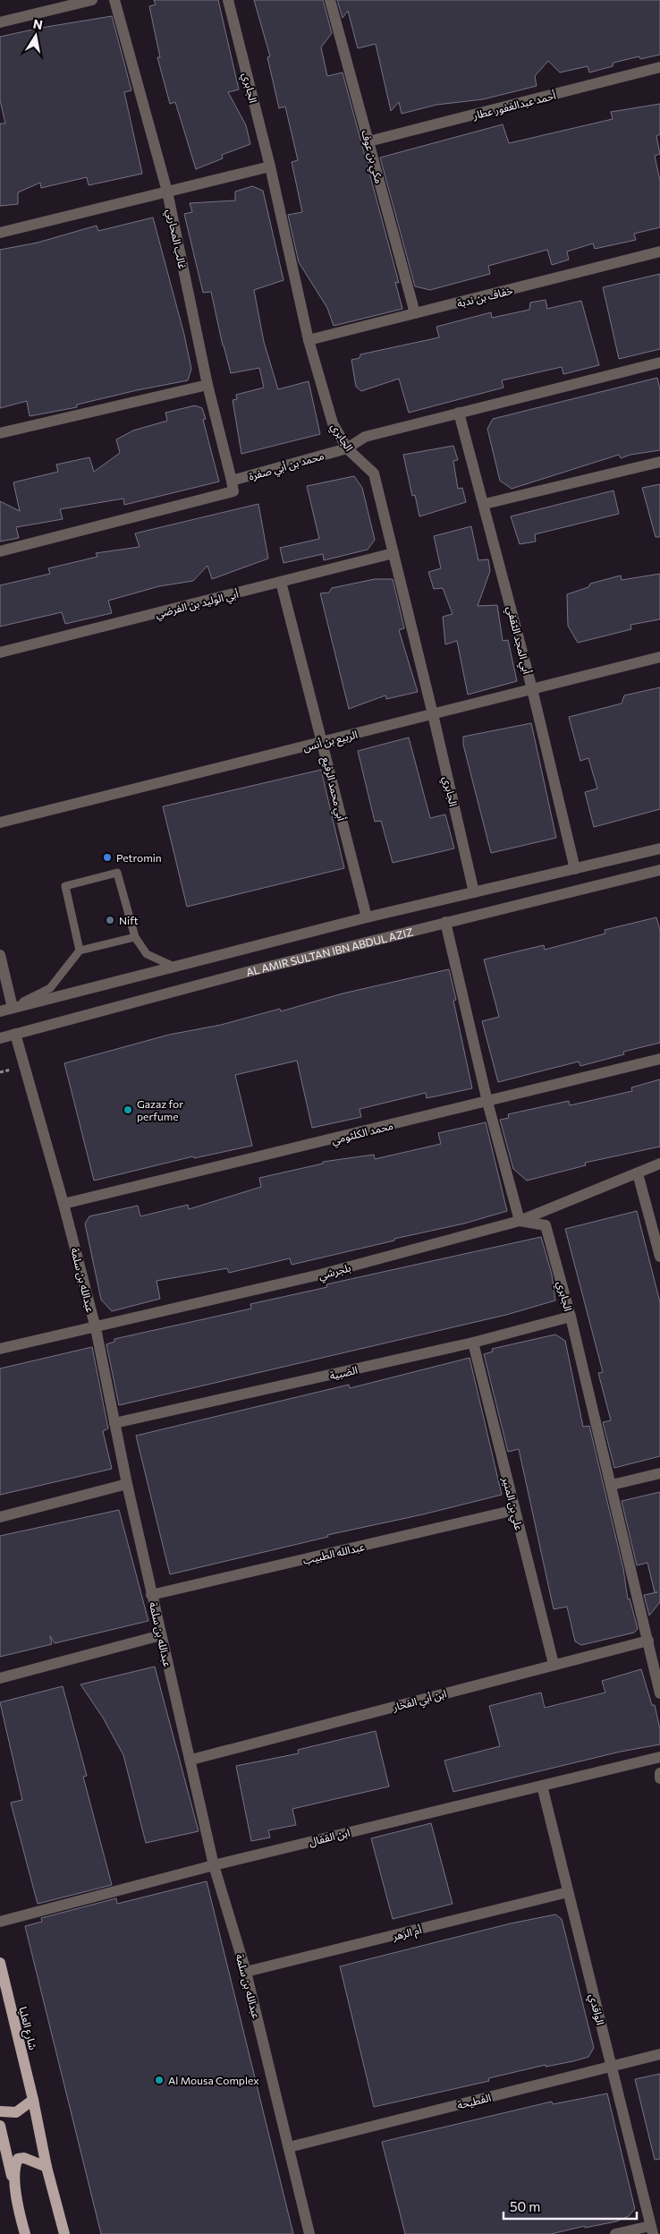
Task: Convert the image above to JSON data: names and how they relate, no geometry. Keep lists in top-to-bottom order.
{
  "streets": {
    "main road": ["شارع العليا"],
    "street": [
      "الجابري",
      "أحمد عبدالغفور عطار",
      "مكي بن عوف",
      "غالب المحاربي",
      "خفاف بن ندبة",
      "محمد بن أبي صفرة",
      "أبي الوليد بن الفرضي",
      "أبي المجد الثقفي",
      "الربيع بن أنس",
      "أبي محمد الرفيع",
      "AL AMIR SULTAN IBN ABDUL AZIZ",
      "محمد الكلثومي",
      "بلجرشي",
      "عبدالله بن سلمة",
      "الضبية",
      "علي بن المنير",
      "عبدالله الطبيب",
      "ابن أبي الفخار",
      "ابن القفال",
      "أم الزهر",
      "الواقدي",
      "الفطيحة"
    ]
  },
  "crossings": [
    ["الجابري", "خفاف بن ندبة"],
    ["الجابري", "محمد بن أبي صفرة"],
    ["الجابري", "أبي الوليد بن الفرضي"],
    ["الجابري", "الربيع بن أنس"],
    ["الجابري", "AL AMIR SULTAN IBN ABDUL AZIZ"],
    ["الجابري", "بلجرشي"],
    ["الجابري", "الضبية"],
    ["الجابري", "ابن أبي الفخار"],
    ["أحمد عبدالغفور عطار", "مكي بن عوف"],
    ["مكي بن عوف", "خفاف بن ندبة"],
    ["غالب المحاربي", "محمد بن أبي صفرة"],
    ["محمد بن أبي صفرة", "أبي المجد الثقفي"],
    ["أبي الوليد بن الفرضي", "أبي محمد الرفيع"],
    ["أبي المجد الثقفي", "الربيع بن أنس"],
    ["أبي المجد الثقفي", "AL AMIR SULTAN IBN ABDUL AZIZ"],
    ["الربيع بن أنس", "أبي محمد الرفيع"],
    ["أبي محمد الرفيع", "AL AMIR SULTAN IBN ABDUL AZIZ"],
    ["AL AMIR SULTAN IBN ABDUL AZIZ", "عبدالله بن سلمة"],
    ["محمد الكلثومي", "عبدالله بن سلمة"],
    ["بلجرشي", "عبدالله بن سلمة"],
    ["عبدالله بن سلمة", "الضبية"],
    ["عبدالله بن سلمة", "عبدالله الطبيب"],
    ["عبدالله بن سلمة", "ابن أبي الفخار"],
    ["عبدالله بن سلمة", "ابن القفال"],
    ["عبدالله بن سلمة", "أم الزهر"],
    ["عبدالله بن سلمة", "الفطيحة"],
    ["الضبية", "علي بن المنير"],
    ["علي بن المنير", "عبدالله الطبيب"],
    ["علي بن المنير", "ابن أبي الفخار"],
    ["ابن القفال", "الواقدي"],
    ["أم الزهر", "الواقدي"],
    ["الواقدي", "الفطيحة"]
  ],
  "places": [
    "Petromin",
    "Nift",
    "Gazaz for perfume",
    "Al Mousa Complex"
  ],
  "scale_bar": "50 m",
  "north": "top"
}
